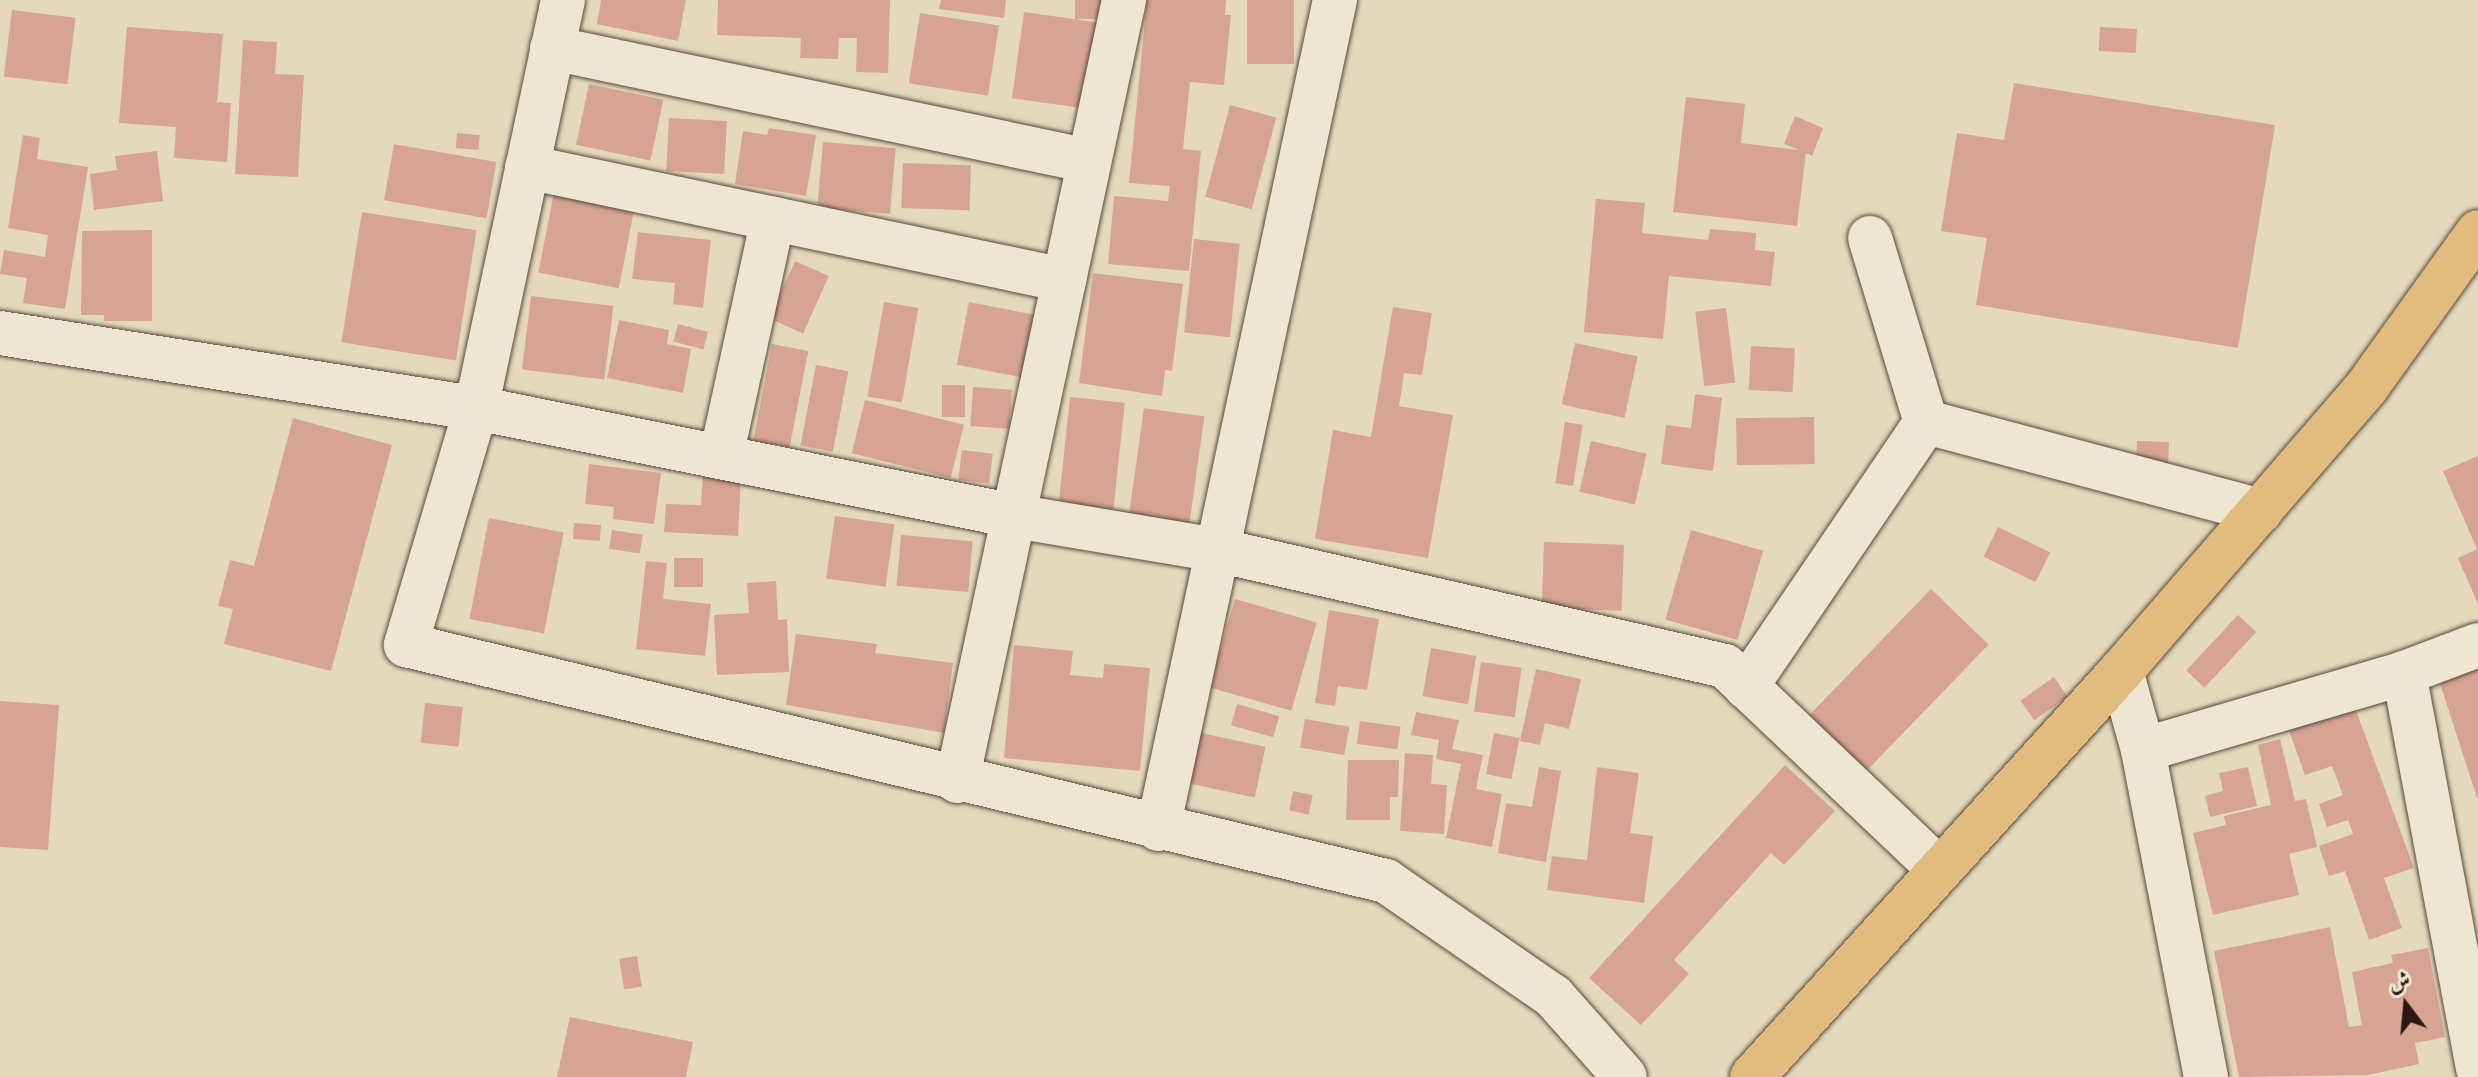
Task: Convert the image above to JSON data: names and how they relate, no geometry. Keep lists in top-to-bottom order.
{
  "north": "top"
}
